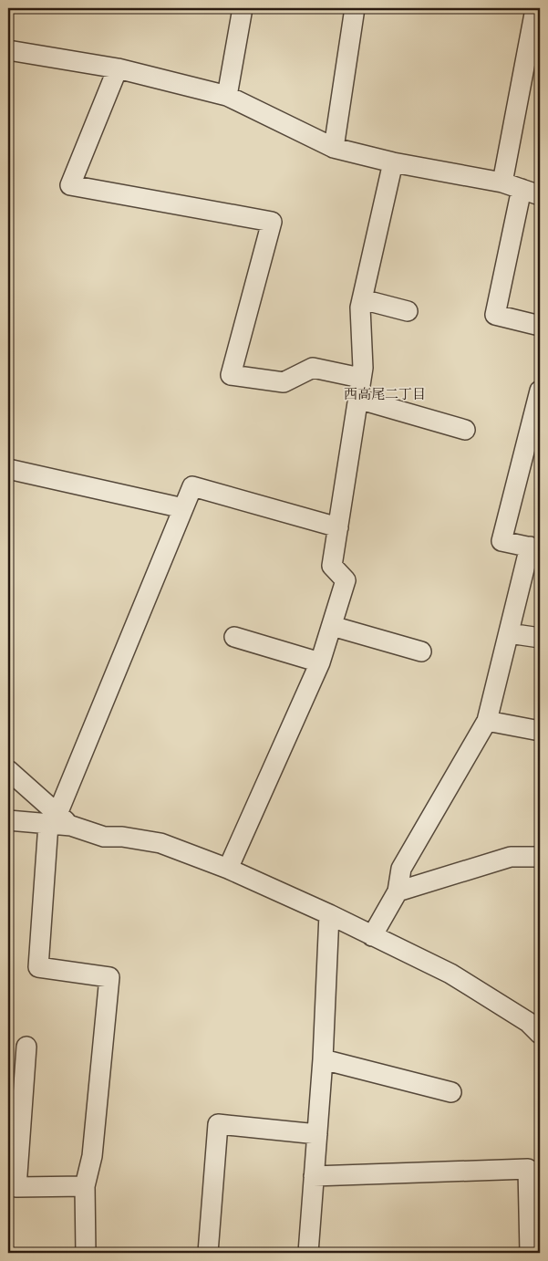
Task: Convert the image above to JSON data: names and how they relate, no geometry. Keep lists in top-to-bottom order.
{
  "districts": ["西高尾二丁目"]
}
